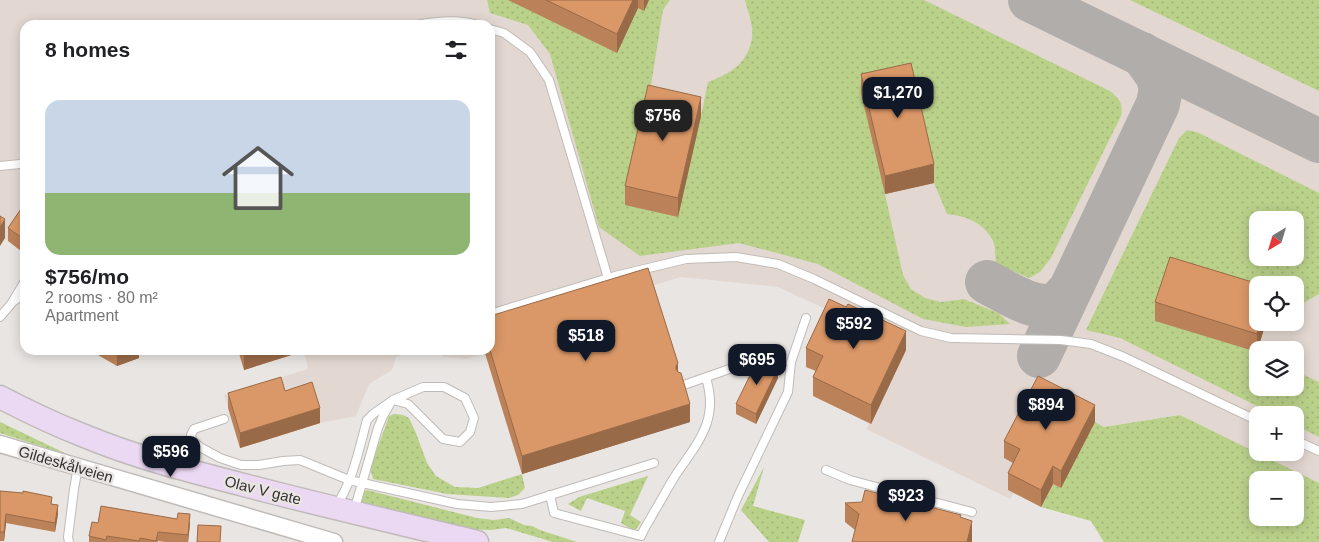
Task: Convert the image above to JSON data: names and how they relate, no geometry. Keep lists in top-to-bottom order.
{
  "streets": {
    "street": ["Gildeskålveien", "Olav V gate"]
  },
  "north": "bottom left",
  "page": {
    "heading": "8 homes",
    "price": [
      "$1,270",
      "$756",
      "$592",
      "$518",
      "$695",
      "$894",
      "$596",
      "$923"
    ],
    "list": [
      {
        "name": "$756/mo",
        "note": "2 rooms · 80 m² · Apartment"
      }
    ],
    "map_buttons": ["+", "−"]
  }
}
